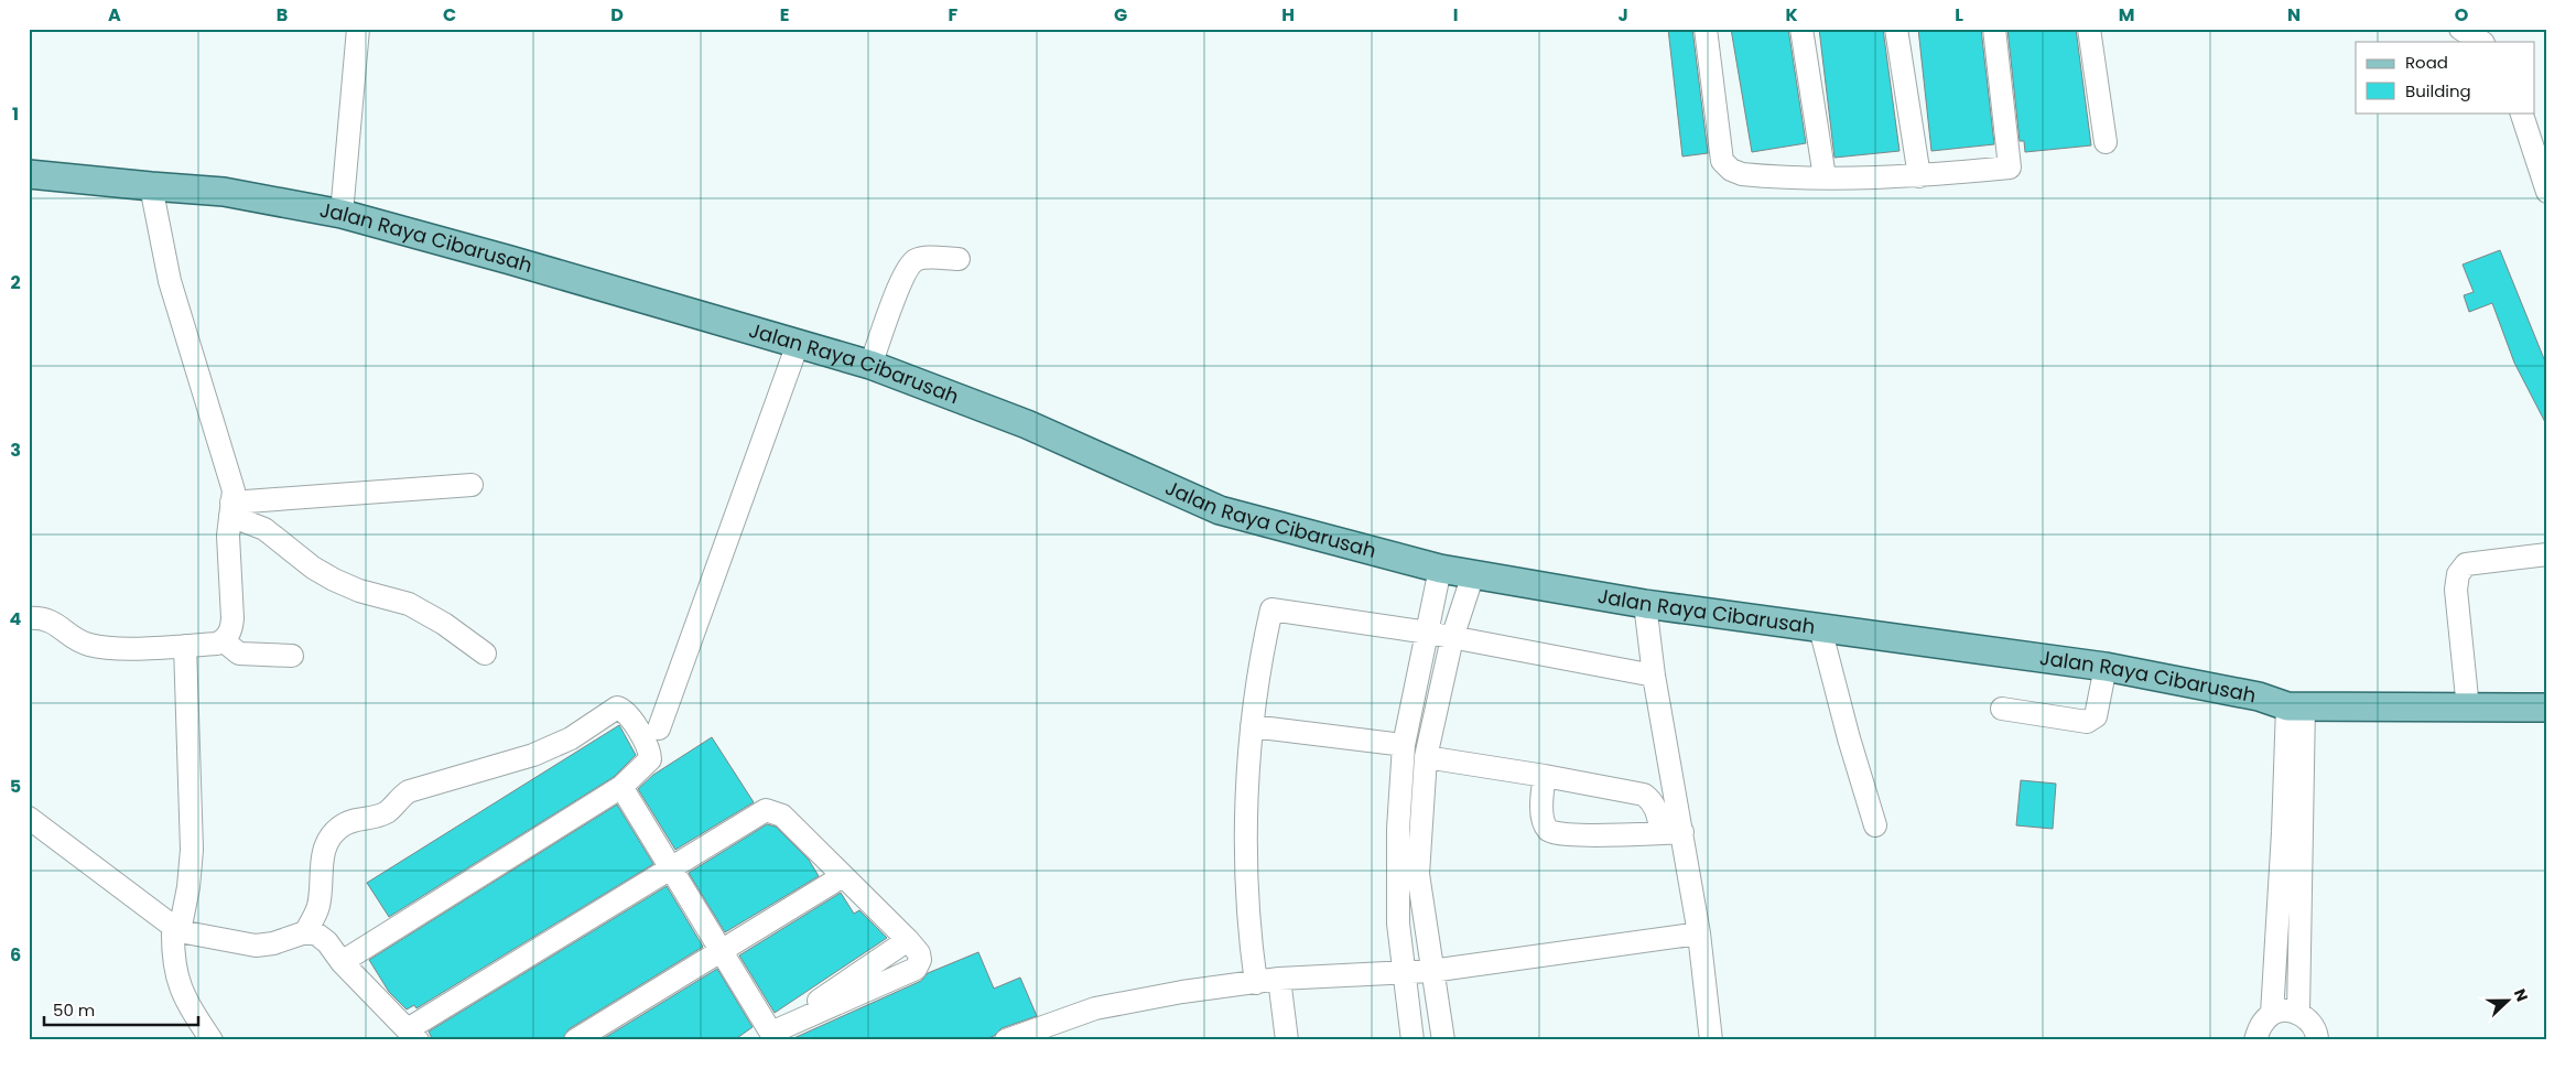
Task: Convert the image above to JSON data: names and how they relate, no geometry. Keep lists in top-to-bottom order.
{
  "streets": {
    "main road": ["Jalan Raya Cibarusah"]
  },
  "legend": ["Road", "Building"],
  "scale_bar": "50 m",
  "north": "right",
  "grid": {
    "columns": [
      "A",
      "B",
      "C",
      "D",
      "E",
      "F",
      "G",
      "H",
      "I",
      "J",
      "K",
      "L",
      "M",
      "N",
      "O"
    ],
    "rows": [
      "1",
      "2",
      "3",
      "4",
      "5",
      "6"
    ]
  }
}
